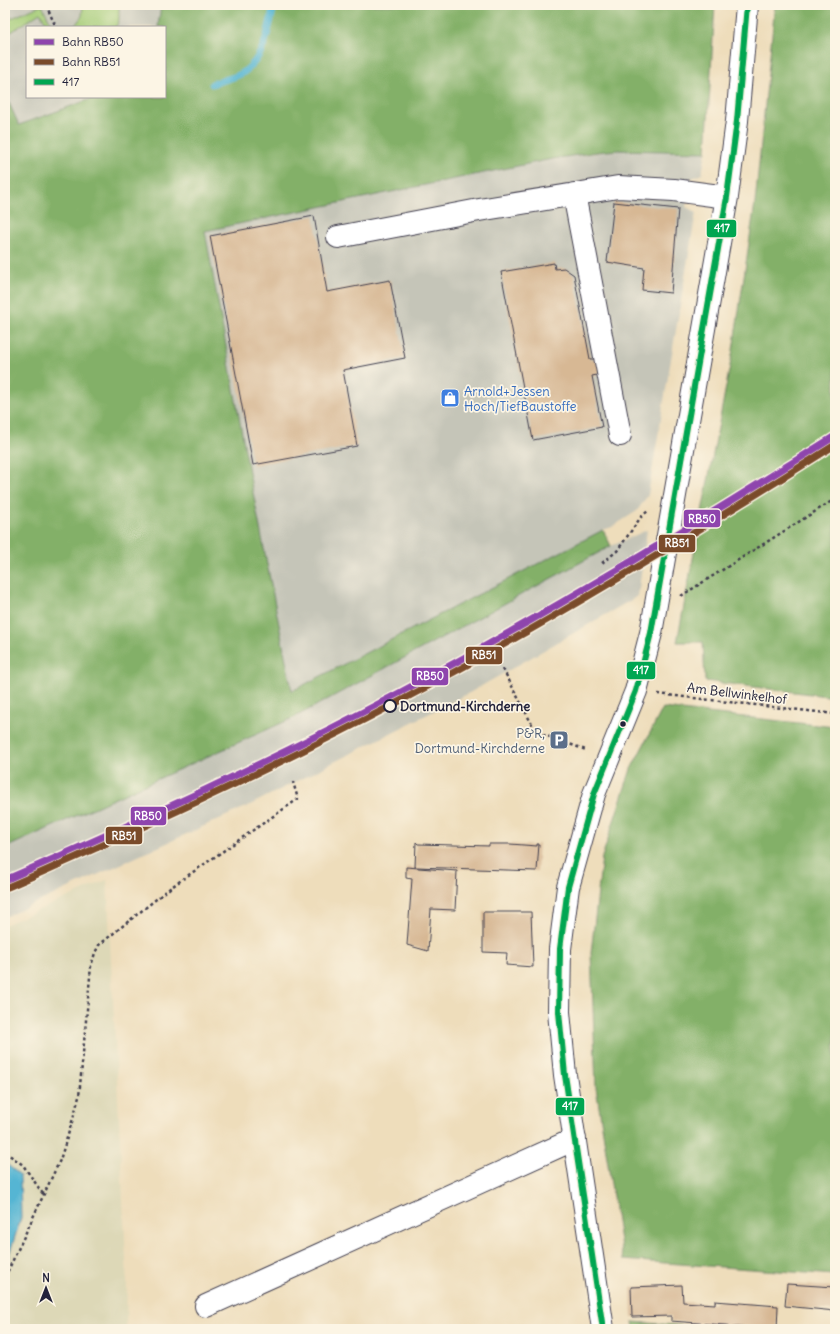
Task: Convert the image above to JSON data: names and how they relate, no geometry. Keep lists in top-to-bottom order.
{
  "streets": {
    "path": ["Am Bellwinkelhof"]
  },
  "places": {
    "shop": ["Arnold+Jessen Hoch/TiefBaustoffe"],
    "other": ["Dortmund-Kirchderne"],
    "parking": ["P&R, Dortmund-Kirchderne"]
  },
  "lines": ["transit line 417", "rail line RB50", "rail line RB51"],
  "legend": ["Bahn RB50", "Bahn RB51", "417"],
  "north": "top"
}
